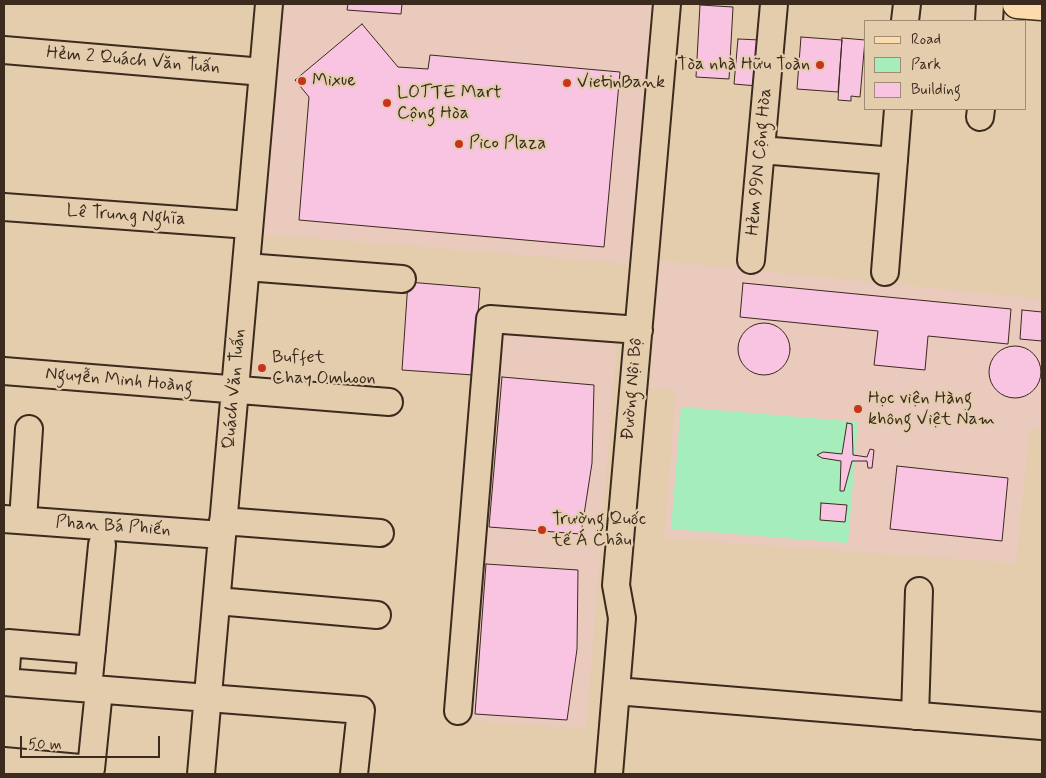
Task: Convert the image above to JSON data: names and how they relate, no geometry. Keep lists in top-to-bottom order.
{
  "streets": {
    "street": [
      "Hẻm 2 Quách Văn Tuấn",
      "Hẻm 99N Cộng Hòa",
      "Lê Trung Nghĩa",
      "Nguyễn Minh Hoàng",
      "Quách Văn Tuấn",
      "Đường Nội Bộ",
      "Phan Bá Phiến"
    ]
  },
  "crossings": [
    ["Hẻm 2 Quách Văn Tuấn", "Quách Văn Tuấn"],
    ["Lê Trung Nghĩa", "Quách Văn Tuấn"],
    ["Nguyễn Minh Hoàng", "Quách Văn Tuấn"],
    ["Quách Văn Tuấn", "Phan Bá Phiến"]
  ],
  "places": [
    "Tòa nhà Hữu Toàn",
    "Mixue",
    "VietinBank",
    "LOTTE Mart Cộng Hòa",
    "Pico Plaza",
    "Buffet Chay Omhoon",
    "Học viện Hàng không Việt Nam",
    "Trường Quốc tế Á Châu"
  ],
  "legend": ["Road", "Park", "Building"],
  "scale_bar": "50 m"
}
